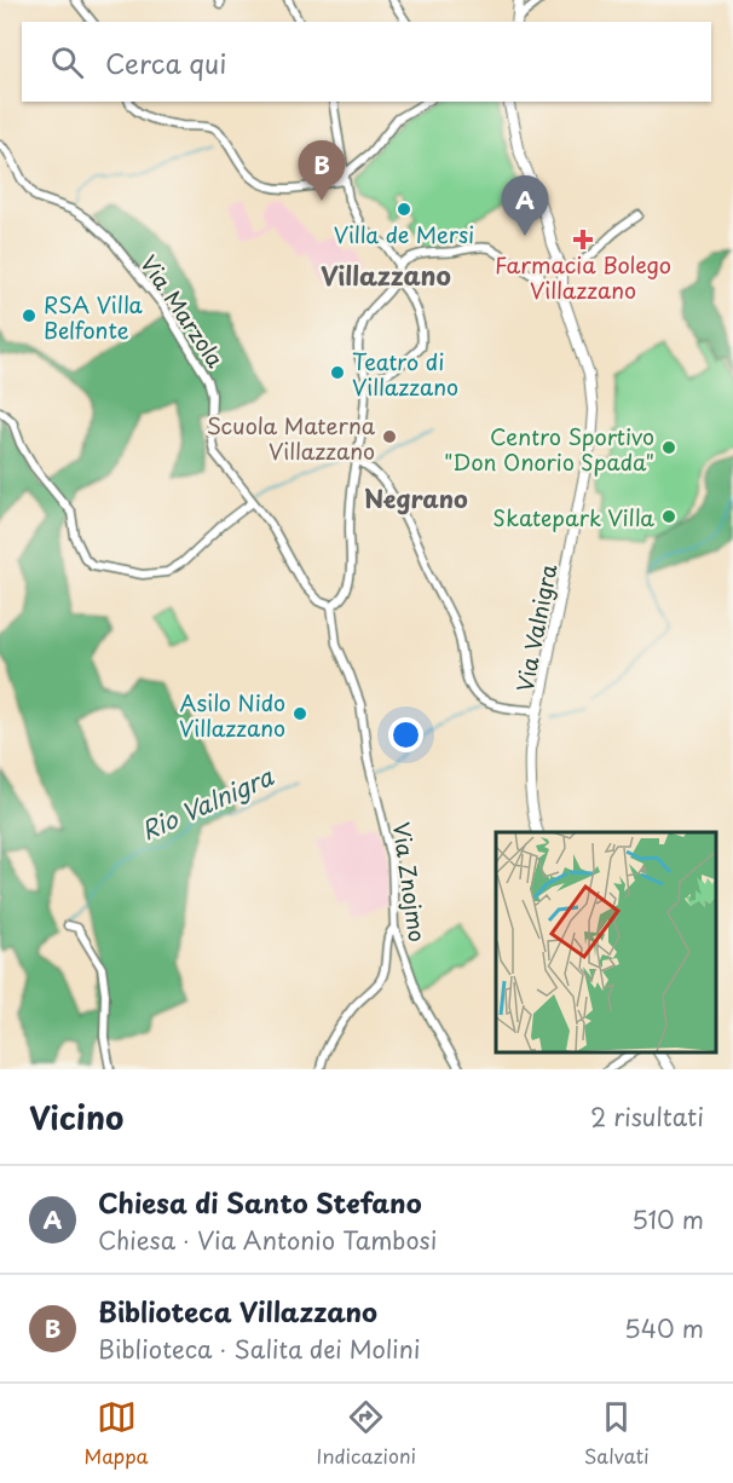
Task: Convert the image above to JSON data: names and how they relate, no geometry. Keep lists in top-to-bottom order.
{
  "streets": {
    "main road": ["Via Valnigra"],
    "street": ["Via Marzola", "Via Znojmo"]
  },
  "crossings": [
    ["Via Marzola", "Via Znojmo"]
  ],
  "districts": ["Villazzano", "Negrano"],
  "water": ["Rio Valnigra"],
  "places": {
    "other": [
      "Villa de Mersi",
      "RSA Villa Belfonte",
      "Teatro di Villazzano",
      "Scuola Materna Villazzano",
      "Centro Sportivo \"Don Onorio Spada\"",
      "Skatepark Villa",
      "Asilo Nido Villazzano"
    ],
    "health": ["Farmacia Bolego Villazzano"]
  },
  "page": {
    "search": "Cerca qui",
    "pins": ["B", "A"],
    "heading": ["Vicino", "2 risultati"],
    "list": [
      {
        "mark": "A",
        "name": "Chiesa di Santo Stefano",
        "note": "Chiesa · Via Antonio Tambosi",
        "value": "510 m"
      },
      {
        "mark": "B",
        "name": "Biblioteca Villazzano",
        "note": "Biblioteca · Salita dei Molini",
        "value": "540 m"
      }
    ],
    "nav": ["Mappa", "Indicazioni", "Salvati"]
  }
}
